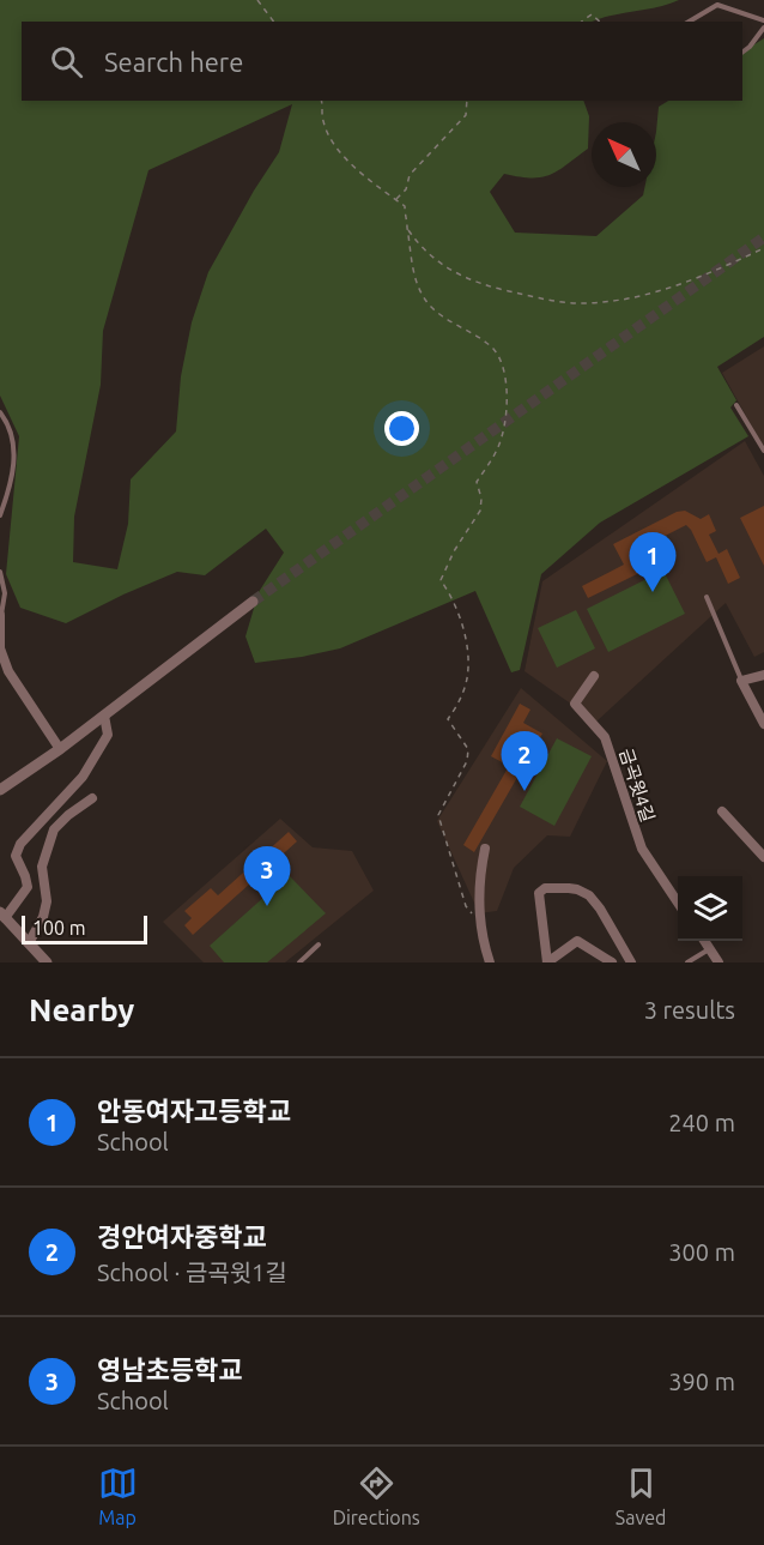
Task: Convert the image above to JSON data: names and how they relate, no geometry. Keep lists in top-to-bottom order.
{
  "streets": {
    "street": ["금곡윗4길"]
  },
  "scale_bar": "100 m",
  "north": "top left",
  "page": {
    "search": "Search here",
    "pins": ["1", "2", "3"],
    "scale": "100 m",
    "heading": ["Nearby", "3 results"],
    "list": [
      {
        "mark": "1",
        "name": "안동여자고등학교",
        "note": "School",
        "value": "240 m"
      },
      {
        "mark": "2",
        "name": "경안여자중학교",
        "note": "School · 금곡윗1길",
        "value": "300 m"
      },
      {
        "mark": "3",
        "name": "영남초등학교",
        "note": "School",
        "value": "390 m"
      }
    ],
    "nav": ["Map", "Directions", "Saved"]
  }
}
